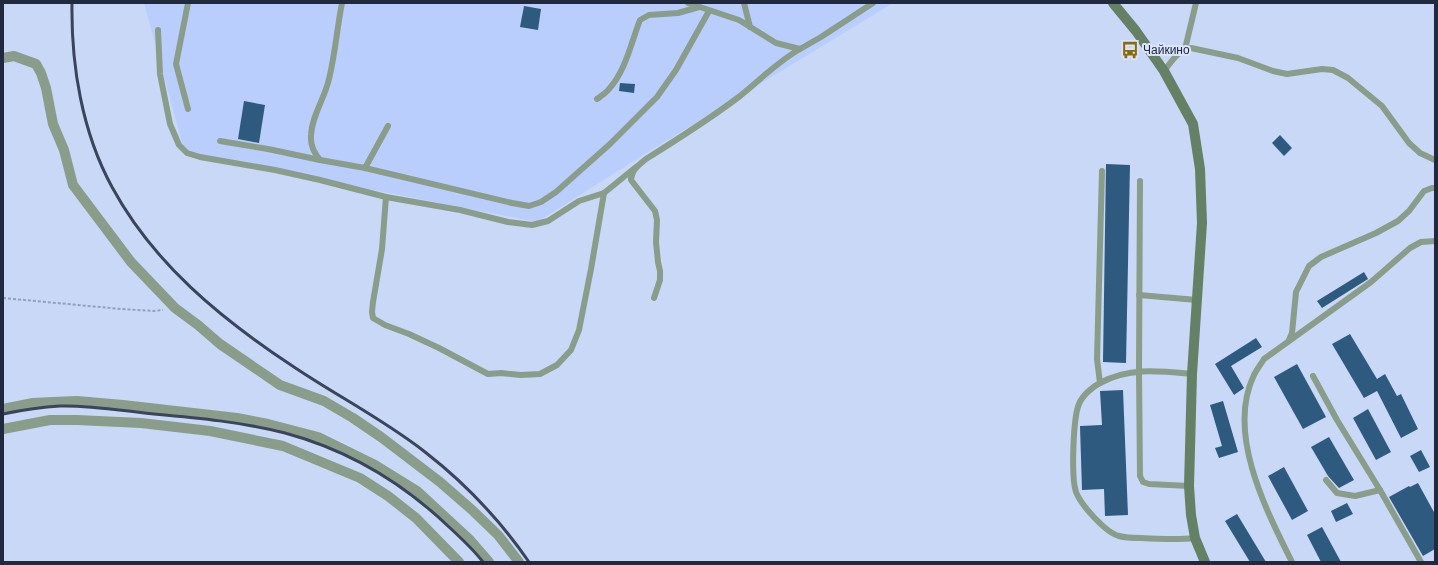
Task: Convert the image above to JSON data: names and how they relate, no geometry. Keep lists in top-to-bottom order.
{
  "places": {
    "bus stop": ["Чайкино"]
  }
}
